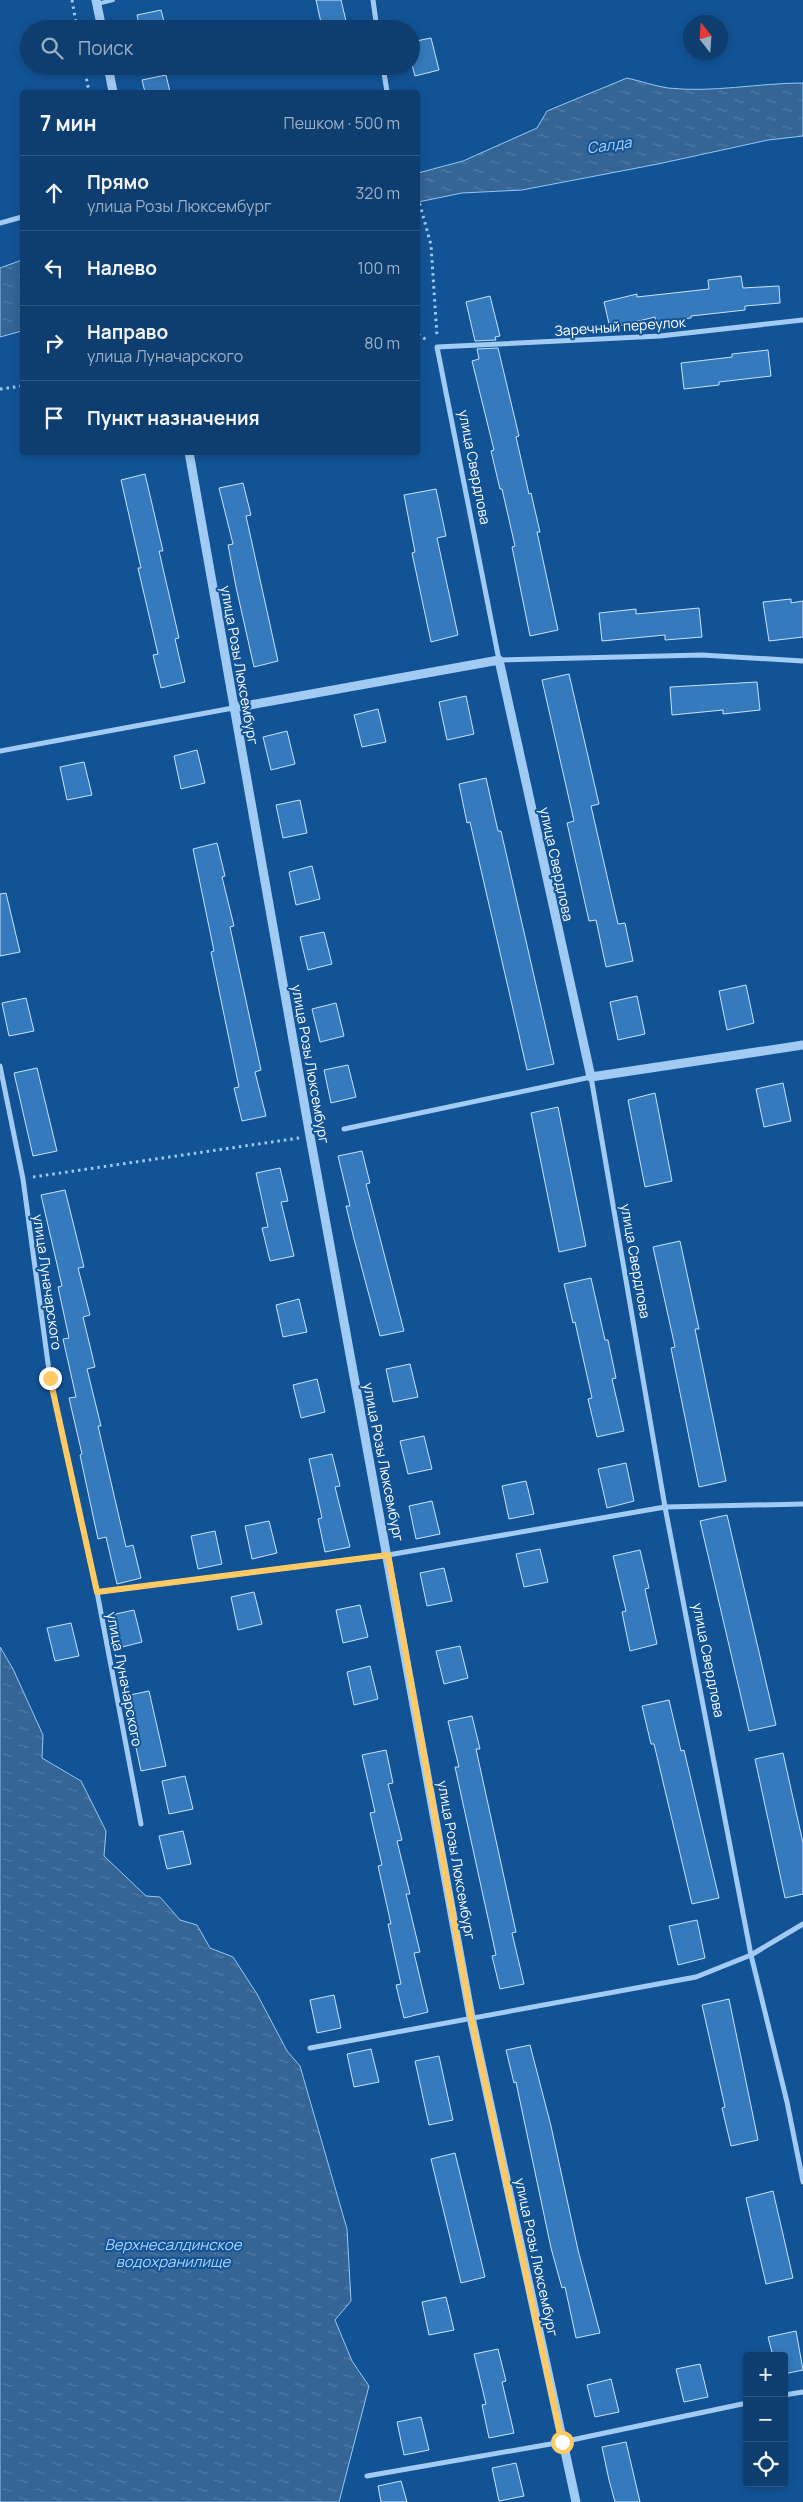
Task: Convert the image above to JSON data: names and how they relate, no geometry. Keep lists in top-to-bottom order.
{
  "streets": {
    "street": [
      "Заречный переулок",
      "улица Свердлова",
      "улица Розы Люксембург",
      "улица Луначарского"
    ]
  },
  "crossings": [
    ["Заречный переулок", "улица Свердлова"]
  ],
  "water": ["Салда", "Верхнесалдинское водохранилище"],
  "north": "top",
  "page": {
    "search": "Поиск",
    "heading": ["7 мин", "Пешком · 500 m"],
    "list": [
      ["Прямо", "улица Розы Люксембург", "320 m"],
      ["Налево", "100 m"],
      ["Направо", "улица Луначарского", "80 m"],
      "Пункт назначения"
    ],
    "map_buttons": ["+", "−"]
  }
}
